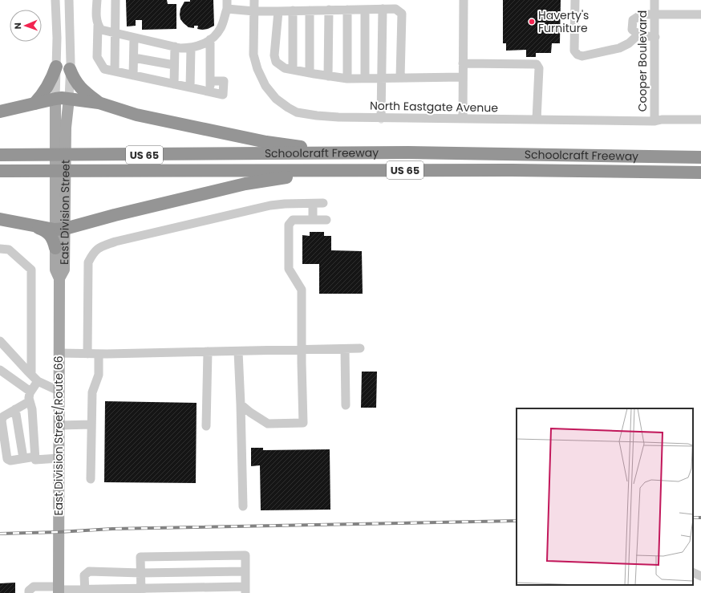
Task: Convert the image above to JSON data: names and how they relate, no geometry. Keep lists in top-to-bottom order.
{
  "streets": {
    "highway": ["Schoolcraft Freeway", "US 65"],
    "main road": ["East Division Street", "East Division Street/Route 66"],
    "street": ["Cooper Boulevard", "North Eastgate Avenue"]
  },
  "crossings": [
    ["Cooper Boulevard", "North Eastgate Avenue"],
    ["East Division Street", "East Division Street/Route 66"]
  ],
  "places": ["Haverty's Furniture"],
  "north": "left"
}
